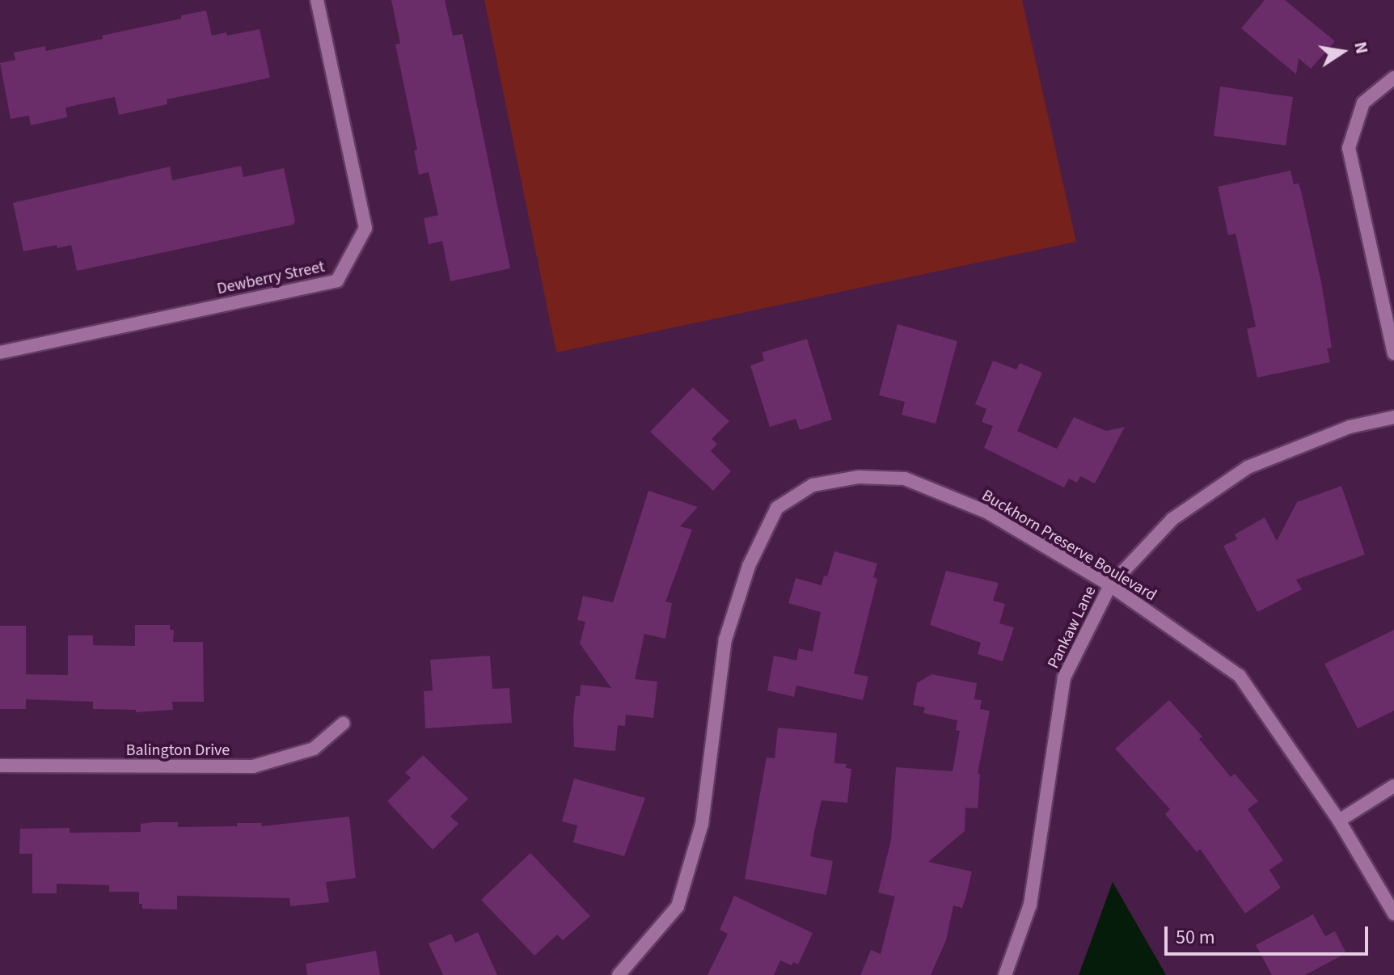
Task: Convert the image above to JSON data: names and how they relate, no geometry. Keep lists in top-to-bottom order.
{
  "streets": {
    "street": [
      "Dewberry Street",
      "Buckhorn Preserve Boulevard",
      "Pankaw Lane",
      "Balington Drive"
    ]
  },
  "crossings": [
    ["Buckhorn Preserve Boulevard", "Pankaw Lane"]
  ],
  "scale_bar": "50 m",
  "north": "right"
}
